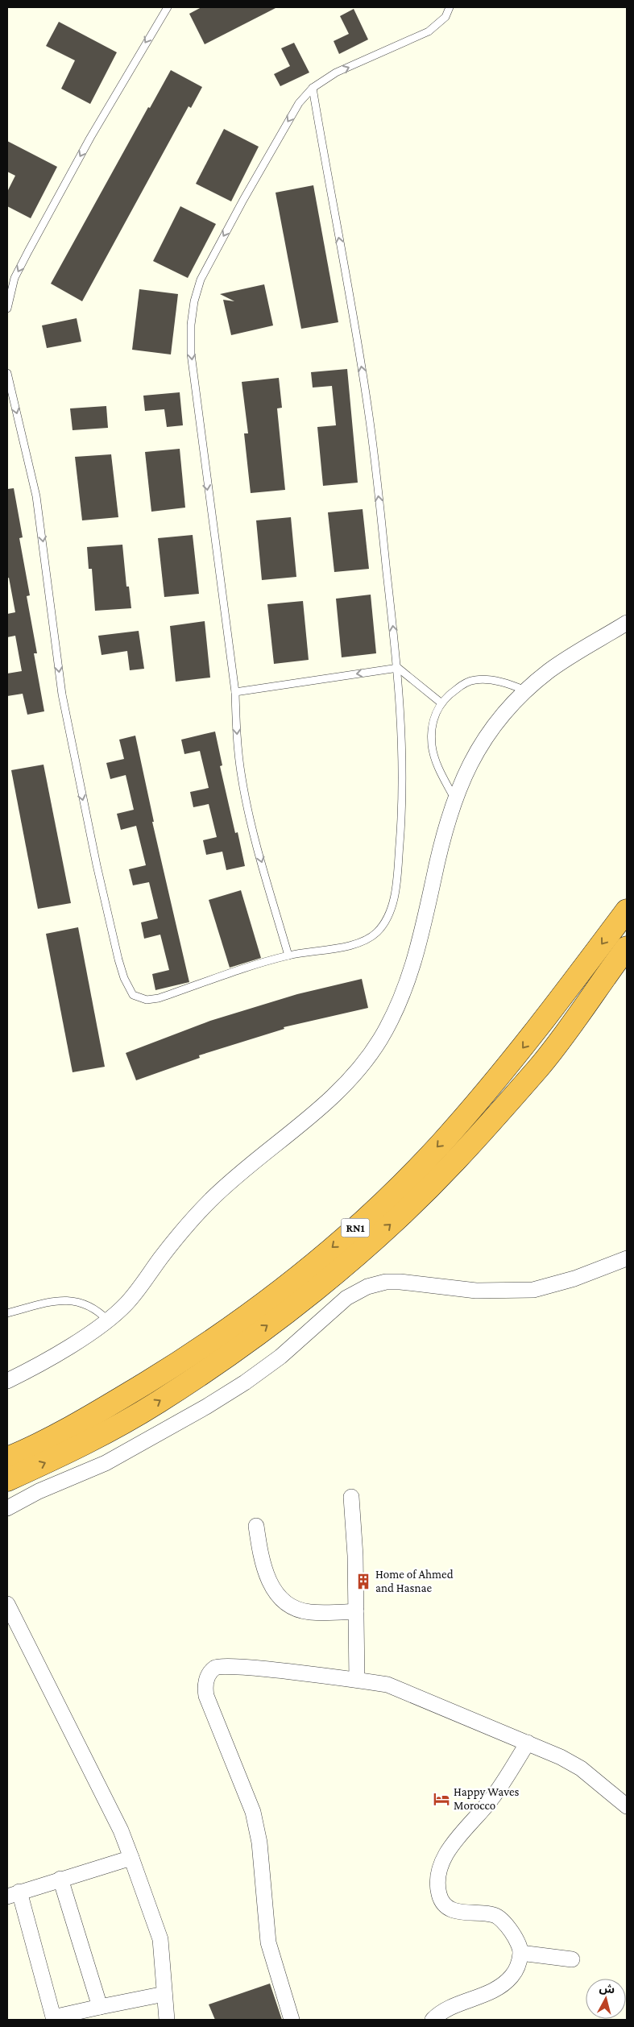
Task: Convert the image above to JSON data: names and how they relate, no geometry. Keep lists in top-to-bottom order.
{
  "streets": {
    "highway": ["RN1"]
  },
  "places": {
    "building": ["Home of Ahmed and Hasnae"],
    "hotel": ["Happy Waves Morocco"]
  },
  "north": "top"
}
